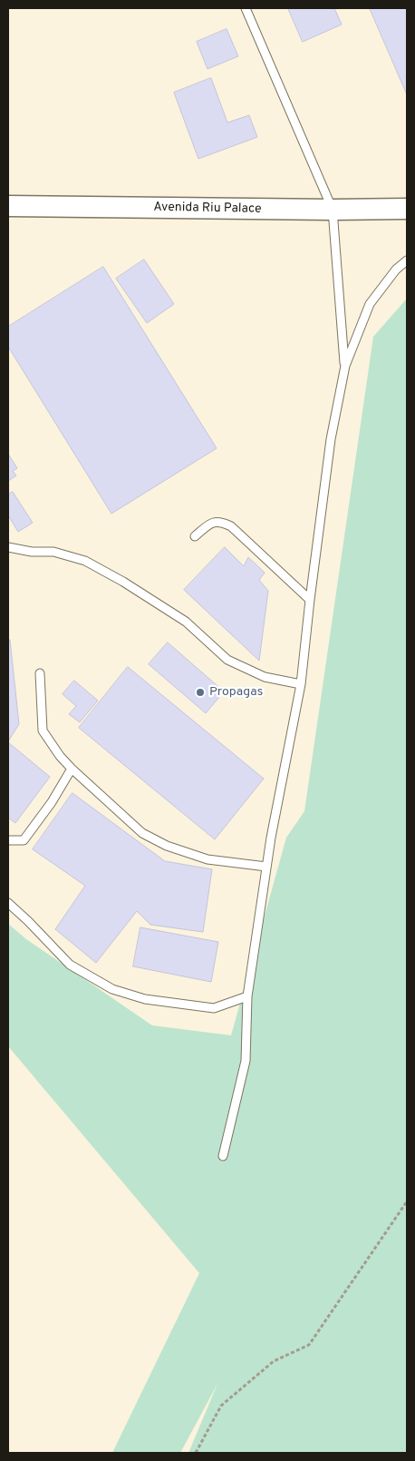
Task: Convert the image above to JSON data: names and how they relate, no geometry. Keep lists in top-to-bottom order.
{
  "streets": {
    "street": ["Avenida Riu Palace"]
  },
  "places": ["Propagas"]
}
